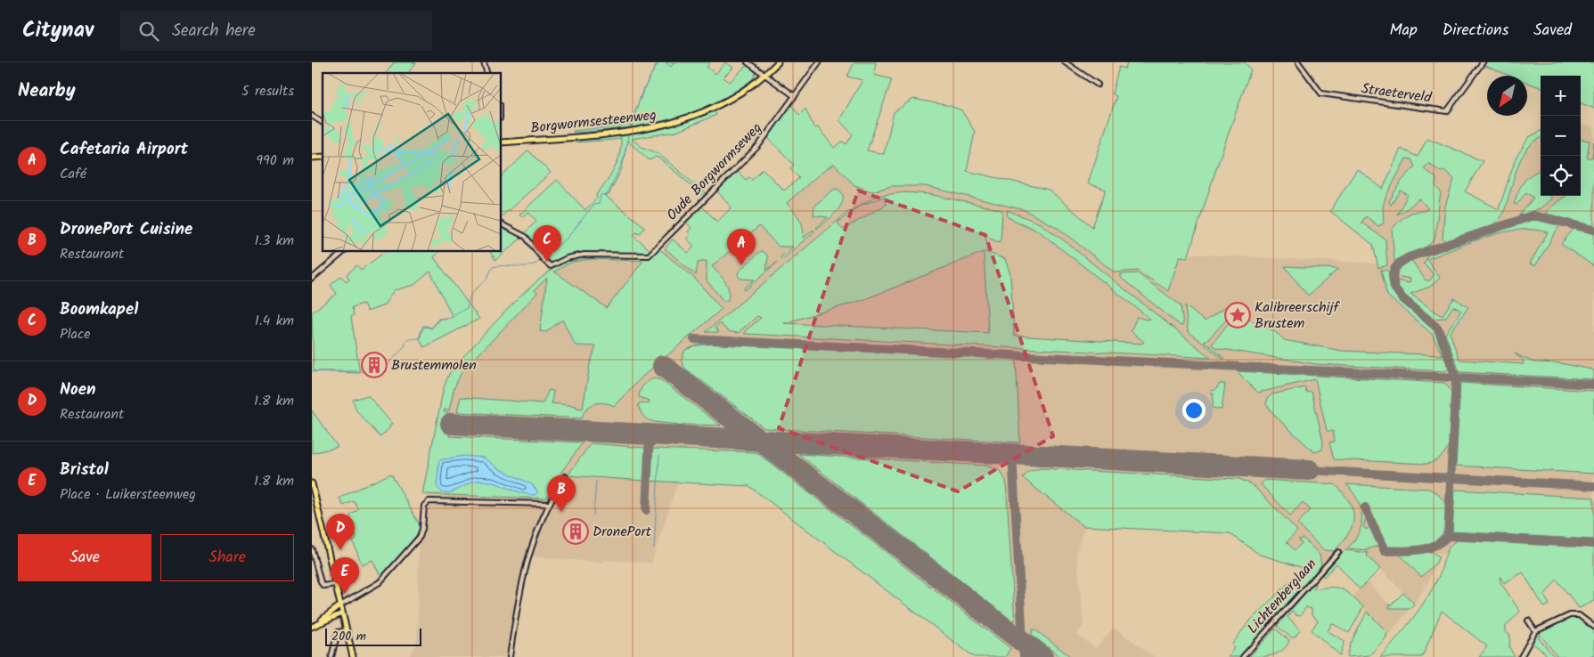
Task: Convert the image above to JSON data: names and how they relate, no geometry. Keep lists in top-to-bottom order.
{
  "streets": {
    "main road": ["Borgwormsesteenweg"],
    "street": ["Straeterveld", "Oude Borgwormseweg", "Lichtenberglaan"]
  },
  "places": {
    "place": ["Kalibreerschijf Brustem"],
    "building": ["Brustemmolen", "DronePort"]
  },
  "scale_bar": "200 m",
  "north": "bottom left",
  "page": {
    "header": "Citynav",
    "search": "Search here",
    "nav": ["Map", "Directions", "Saved"],
    "heading": ["Nearby", "5 results"],
    "map_buttons": ["+", "−"],
    "list": [
      {
        "mark": "A",
        "name": "Cafetaria Airport",
        "note": "Café",
        "value": "990 m"
      },
      {
        "mark": "B",
        "name": "DronePort Cuisine",
        "note": "Restaurant",
        "value": "1.3 km"
      },
      {
        "mark": "C",
        "name": "Boomkapel",
        "note": "Place",
        "value": "1.4 km"
      },
      {
        "mark": "D",
        "name": "Noen",
        "note": "Restaurant",
        "value": "1.8 km"
      },
      {
        "mark": "E",
        "name": "Bristol",
        "note": "Place · Luikersteenweg",
        "value": "1.8 km"
      }
    ],
    "pins": [
      "C",
      "A",
      "B",
      "D",
      "E"
    ],
    "buttons": ["Save", "Share"],
    "scale": "200 m"
  }
}
